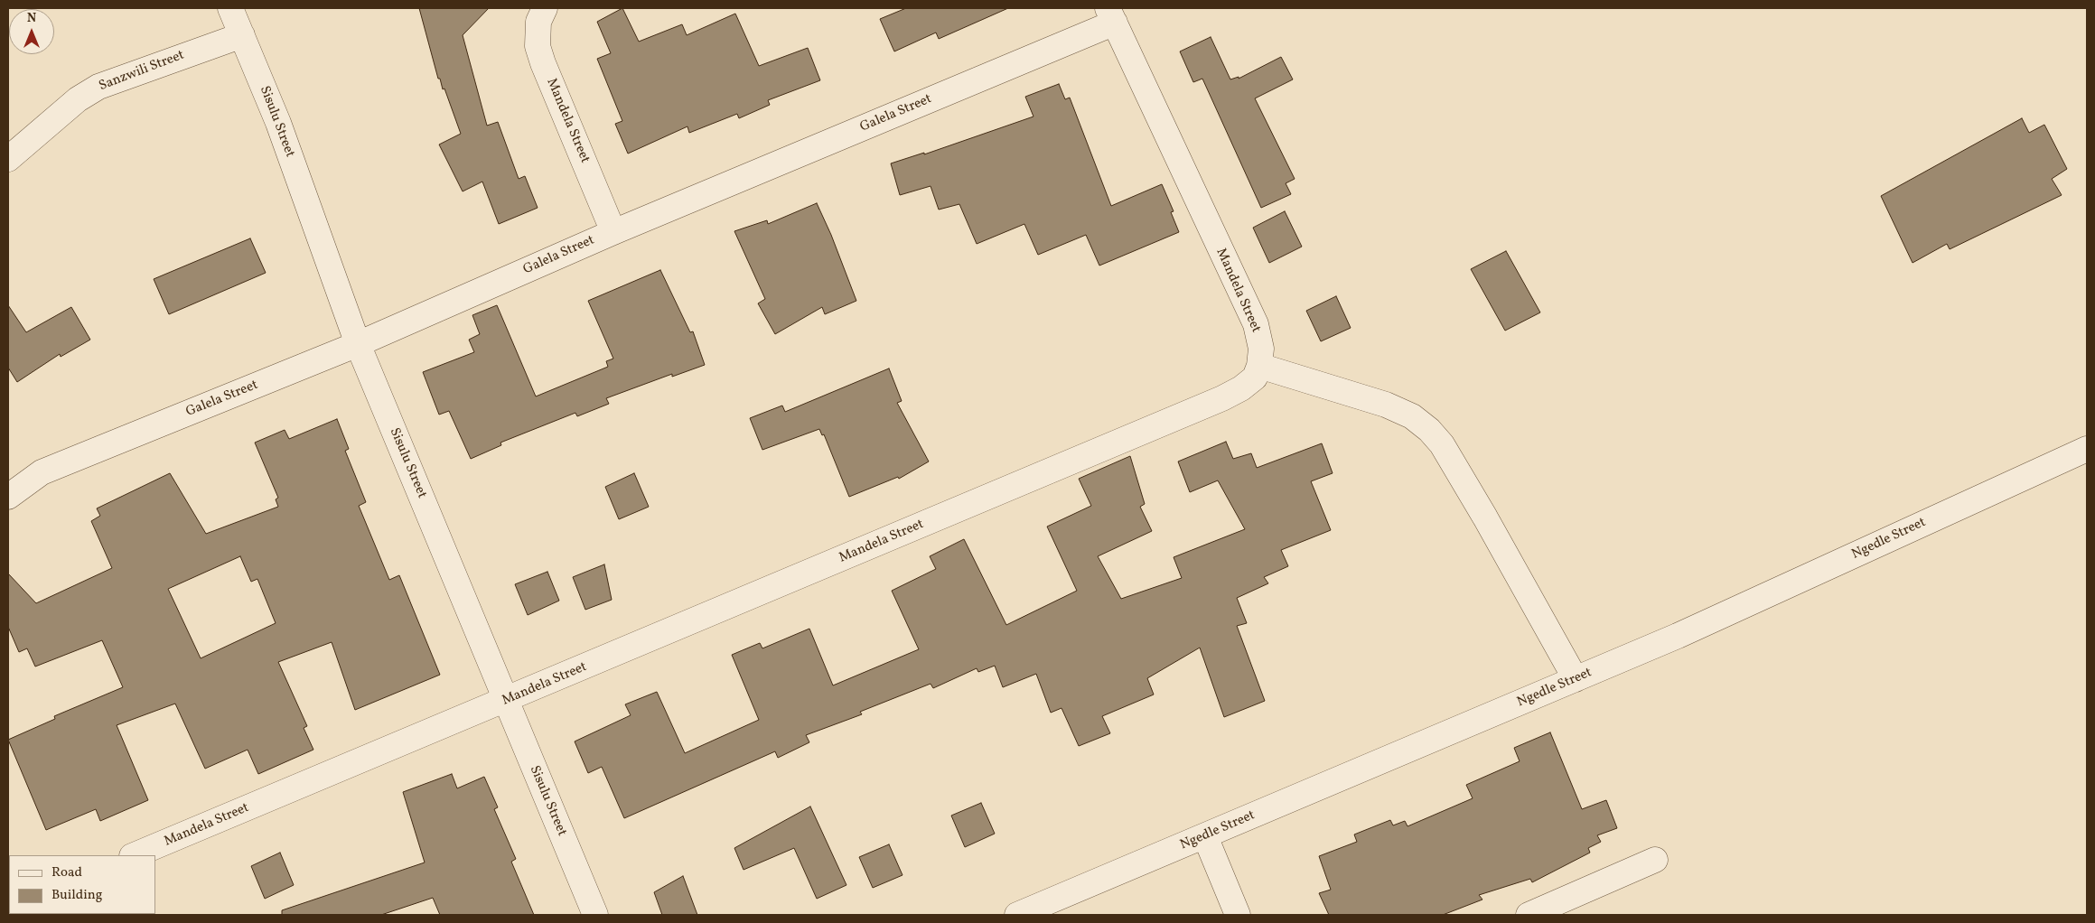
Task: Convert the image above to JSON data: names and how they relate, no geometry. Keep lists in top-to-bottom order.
{
  "streets": {
    "street": [
      "Sanzwili Street",
      "Galela Street",
      "Mandela Street",
      "Sisulu Street",
      "Ngedle Street"
    ]
  },
  "crossings": [
    ["Sanzwili Street", "Sisulu Street"],
    ["Galela Street", "Mandela Street"],
    ["Galela Street", "Sisulu Street"],
    ["Mandela Street", "Sisulu Street"]
  ],
  "legend": ["Road", "Building"],
  "north": "top"
}
